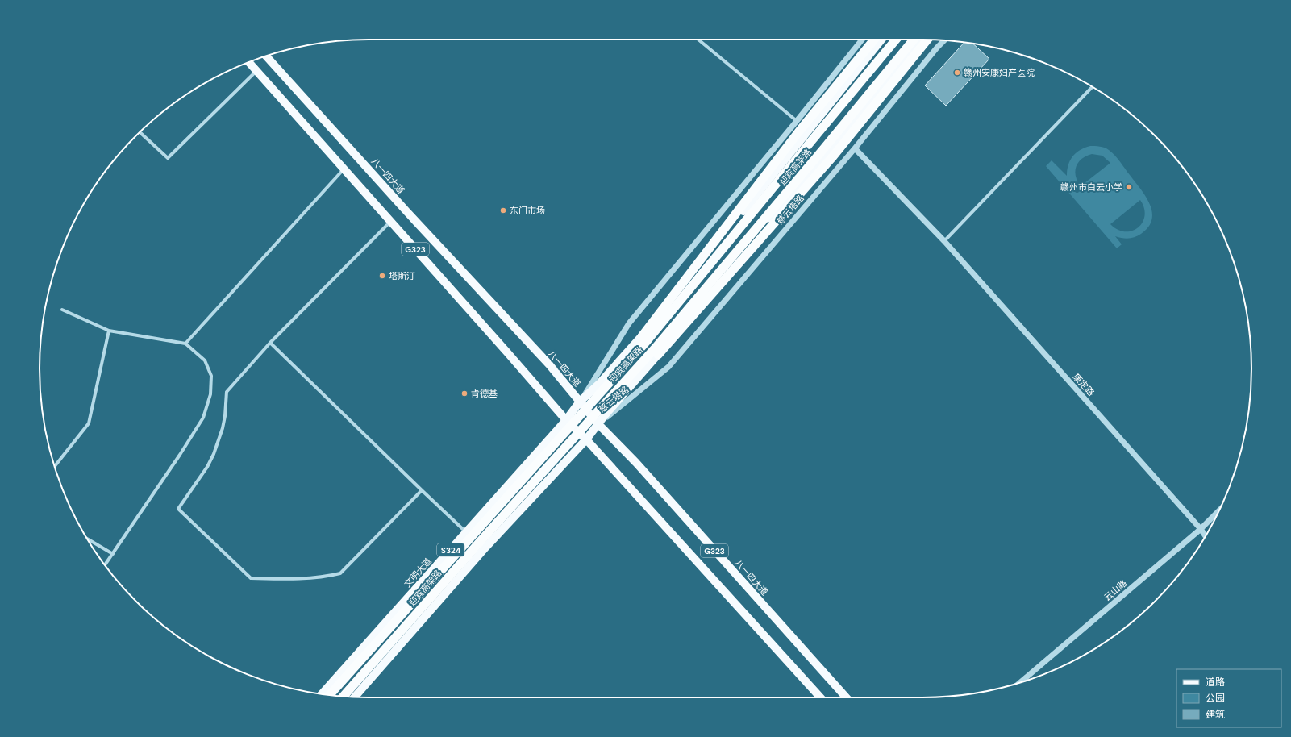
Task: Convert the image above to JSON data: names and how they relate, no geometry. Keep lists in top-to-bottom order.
{
  "streets": {
    "highway": ["迎宾高架路"],
    "main road": [
      "八一四大道",
      "慈云塔路",
      "G323",
      "S324",
      "文明大道"
    ],
    "street": ["康定路", "云山路"]
  },
  "crossings": [
    ["八一四大道", "慈云塔路"],
    ["八一四大道", "S324"],
    ["八一四大道", "文明大道"],
    ["慈云塔路", "康定路"],
    ["慈云塔路", "S324"],
    ["G323", "S324"],
    ["G323", "文明大道"],
    ["康定路", "云山路"]
  ],
  "places": [
    "赣州安康妇产医院",
    "赣州市白云小学",
    "东门市场",
    "塔斯汀",
    "肯德基"
  ],
  "legend": ["道路", "公园", "建筑"]
}
